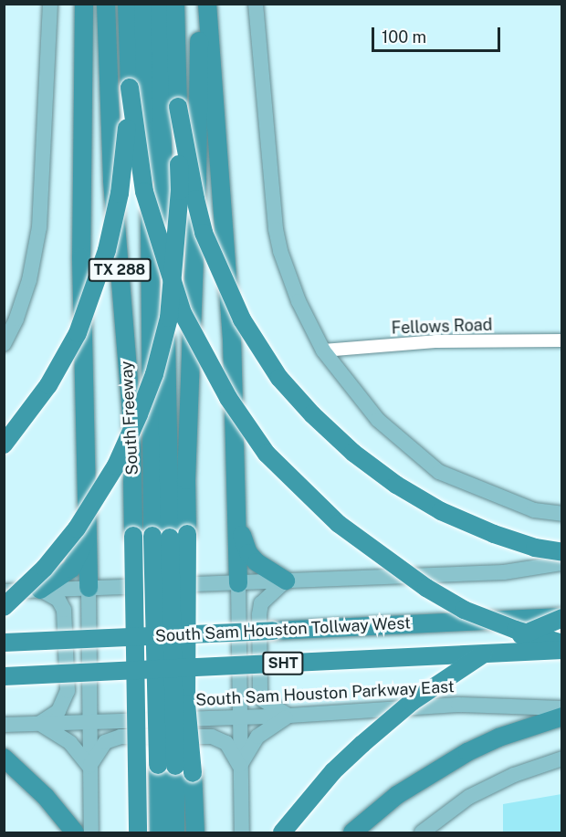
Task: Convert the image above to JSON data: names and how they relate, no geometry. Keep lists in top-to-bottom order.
{
  "streets": {
    "highway": [
      "TX 288",
      "South Freeway",
      "South Sam Houston Tollway West",
      "SHT"
    ],
    "main road": ["South Sam Houston Parkway East"],
    "street": ["Fellows Road"]
  },
  "scale_bar": "100 m"
}
